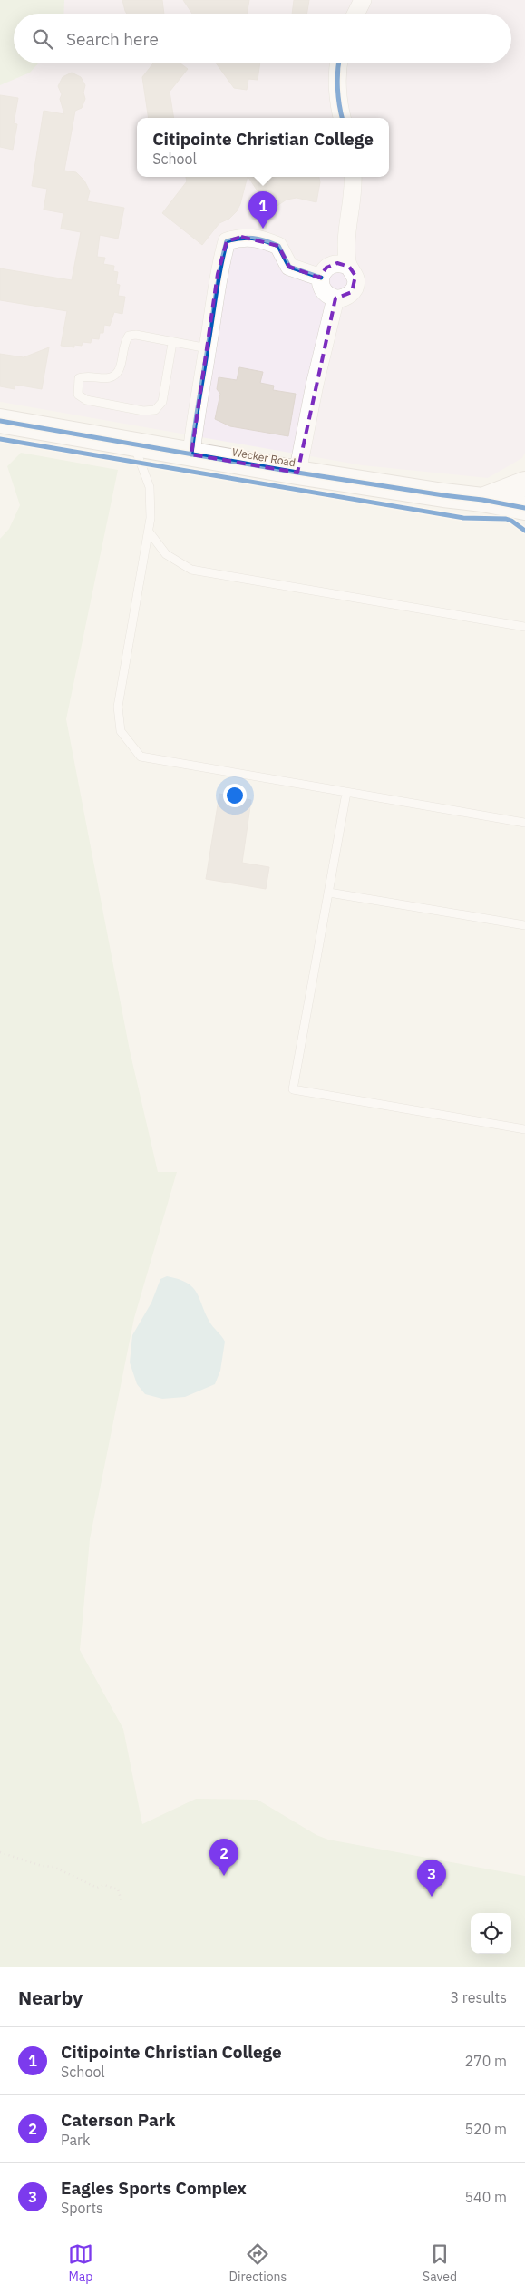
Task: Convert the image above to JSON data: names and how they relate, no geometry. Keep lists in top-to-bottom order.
{
  "streets": {
    "street": ["Wecker Road"]
  },
  "page": {
    "search": "Search here",
    "popup": ["Citipointe Christian College", "School"],
    "pins": ["1", "2", "3"],
    "heading": ["Nearby", "3 results"],
    "list": [
      {
        "mark": "1",
        "name": "Citipointe Christian College",
        "note": "School",
        "value": "270 m"
      },
      {
        "mark": "2",
        "name": "Caterson Park",
        "note": "Park",
        "value": "520 m"
      },
      {
        "mark": "3",
        "name": "Eagles Sports Complex",
        "note": "Sports",
        "value": "540 m"
      }
    ],
    "nav": ["Map", "Directions", "Saved"]
  }
}
